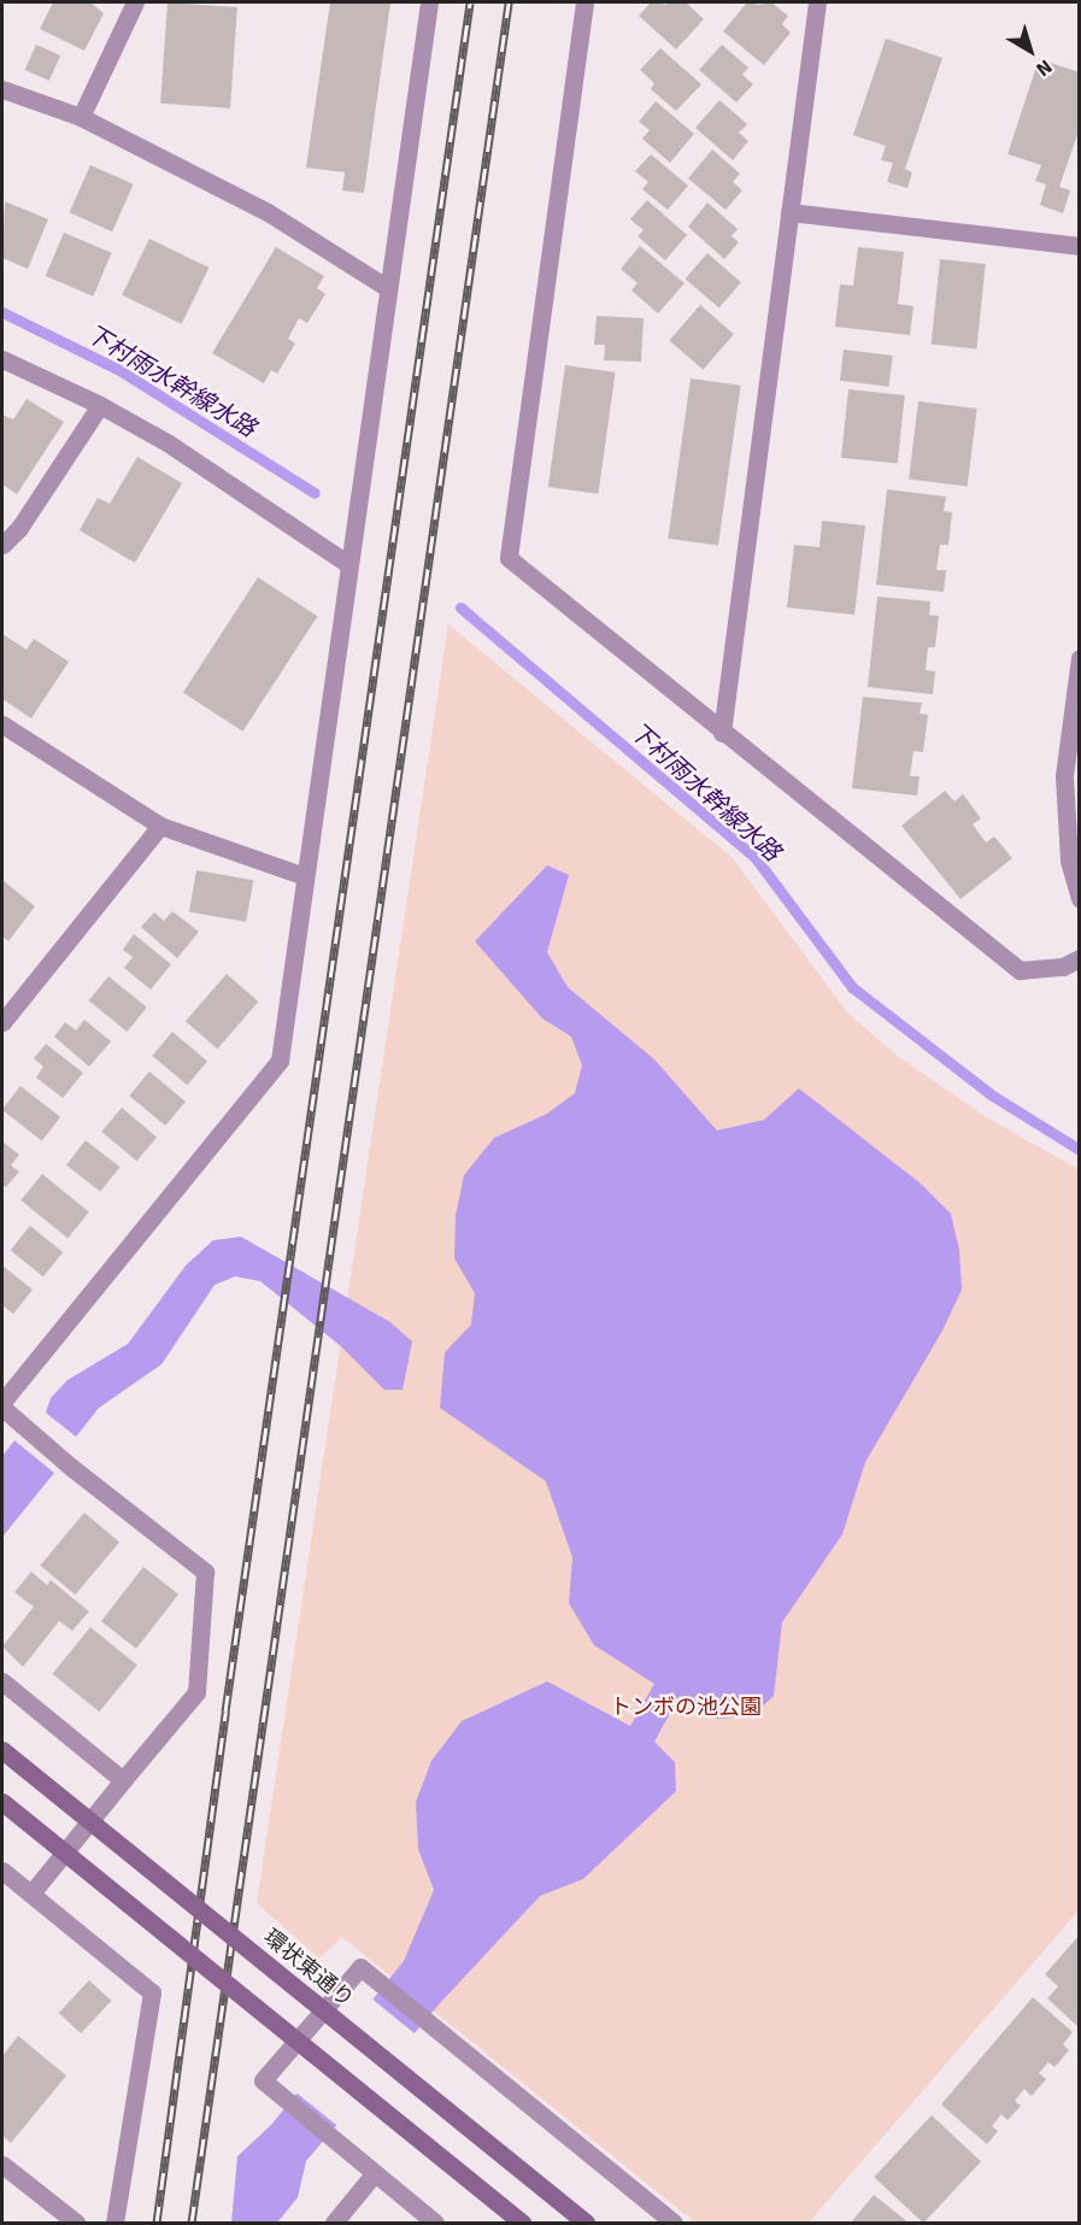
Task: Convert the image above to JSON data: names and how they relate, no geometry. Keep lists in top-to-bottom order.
{
  "streets": {
    "main road": ["環状東通り"]
  },
  "water": ["下村雨水幹線水路"],
  "parks": ["トンボの池公園"],
  "north": "bottom right"
}
